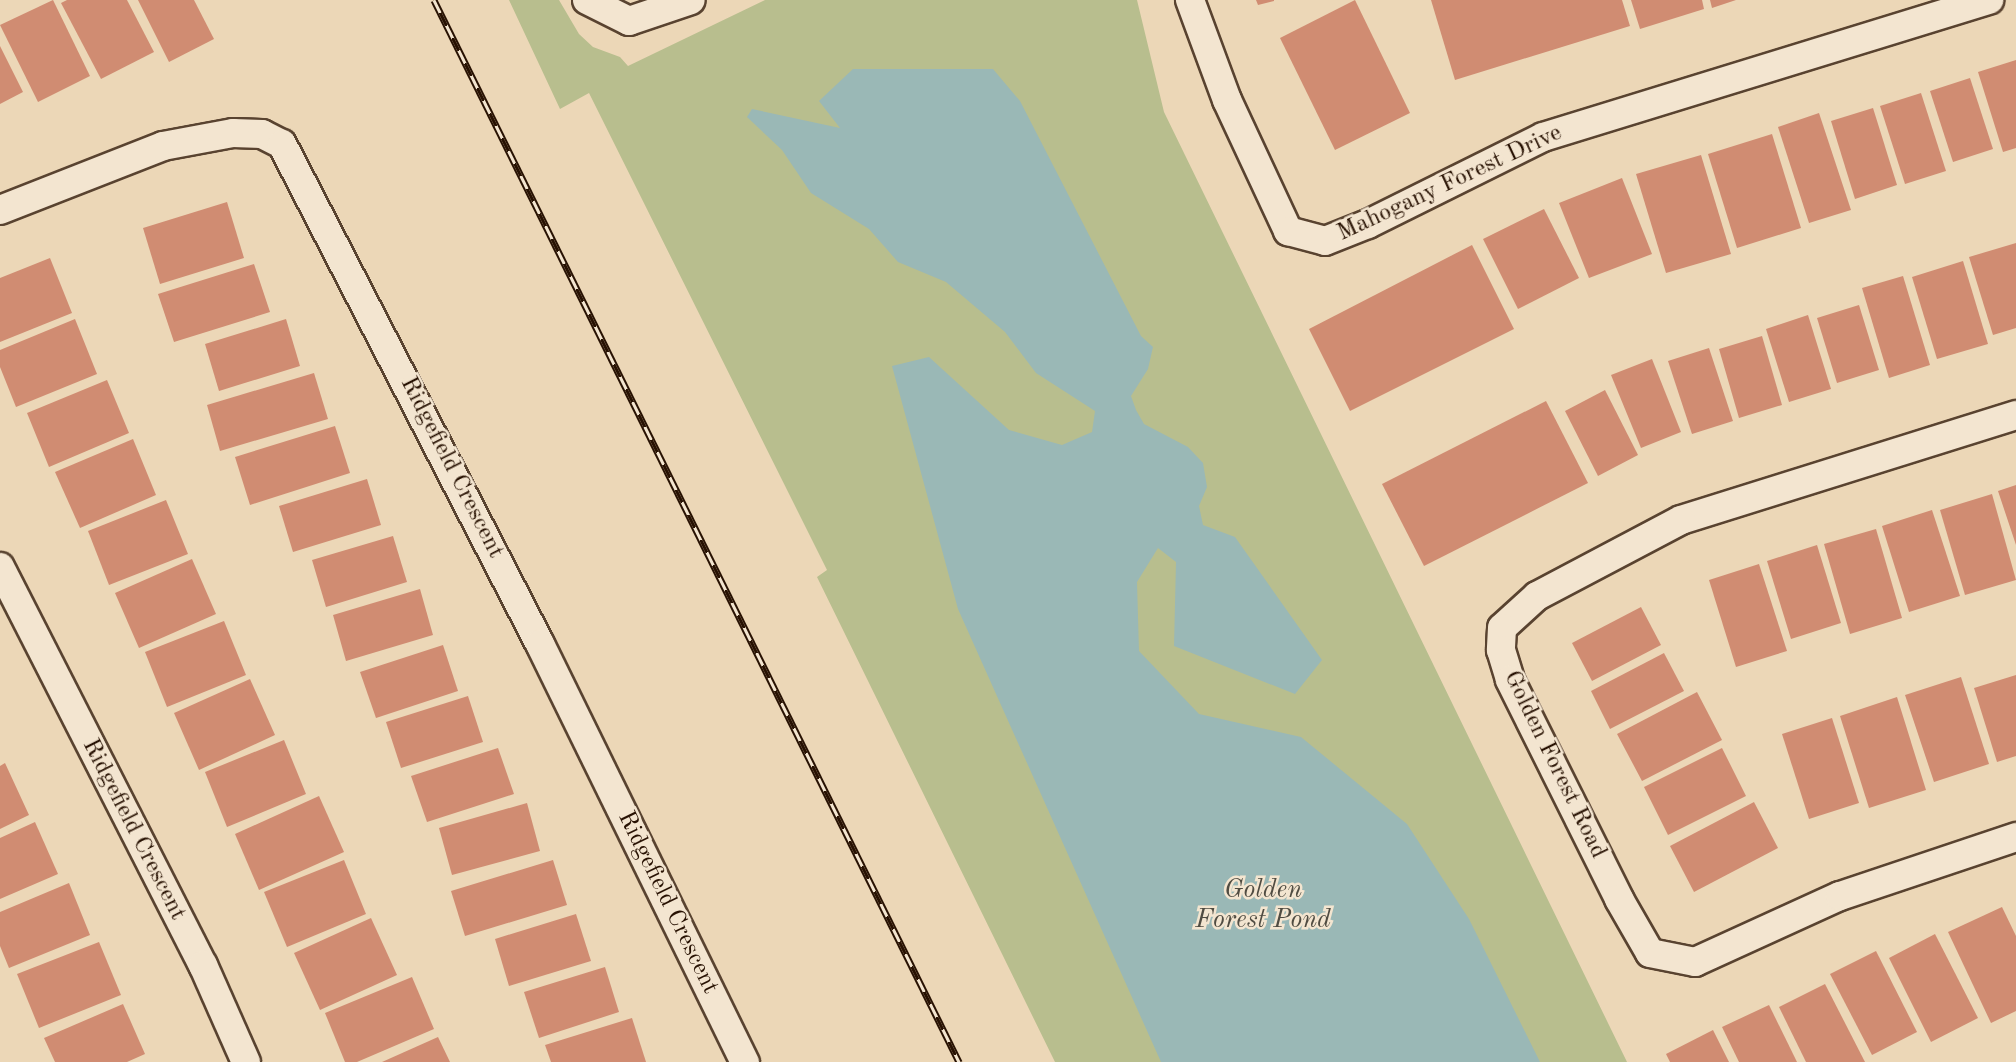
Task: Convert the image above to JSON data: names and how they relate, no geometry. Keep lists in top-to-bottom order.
{
  "streets": {
    "street": ["Mahogany Forest Drive", "Ridgefield Crescent", "Golden Forest Road"]
  },
  "water": ["Golden Forest Pond"]
}
